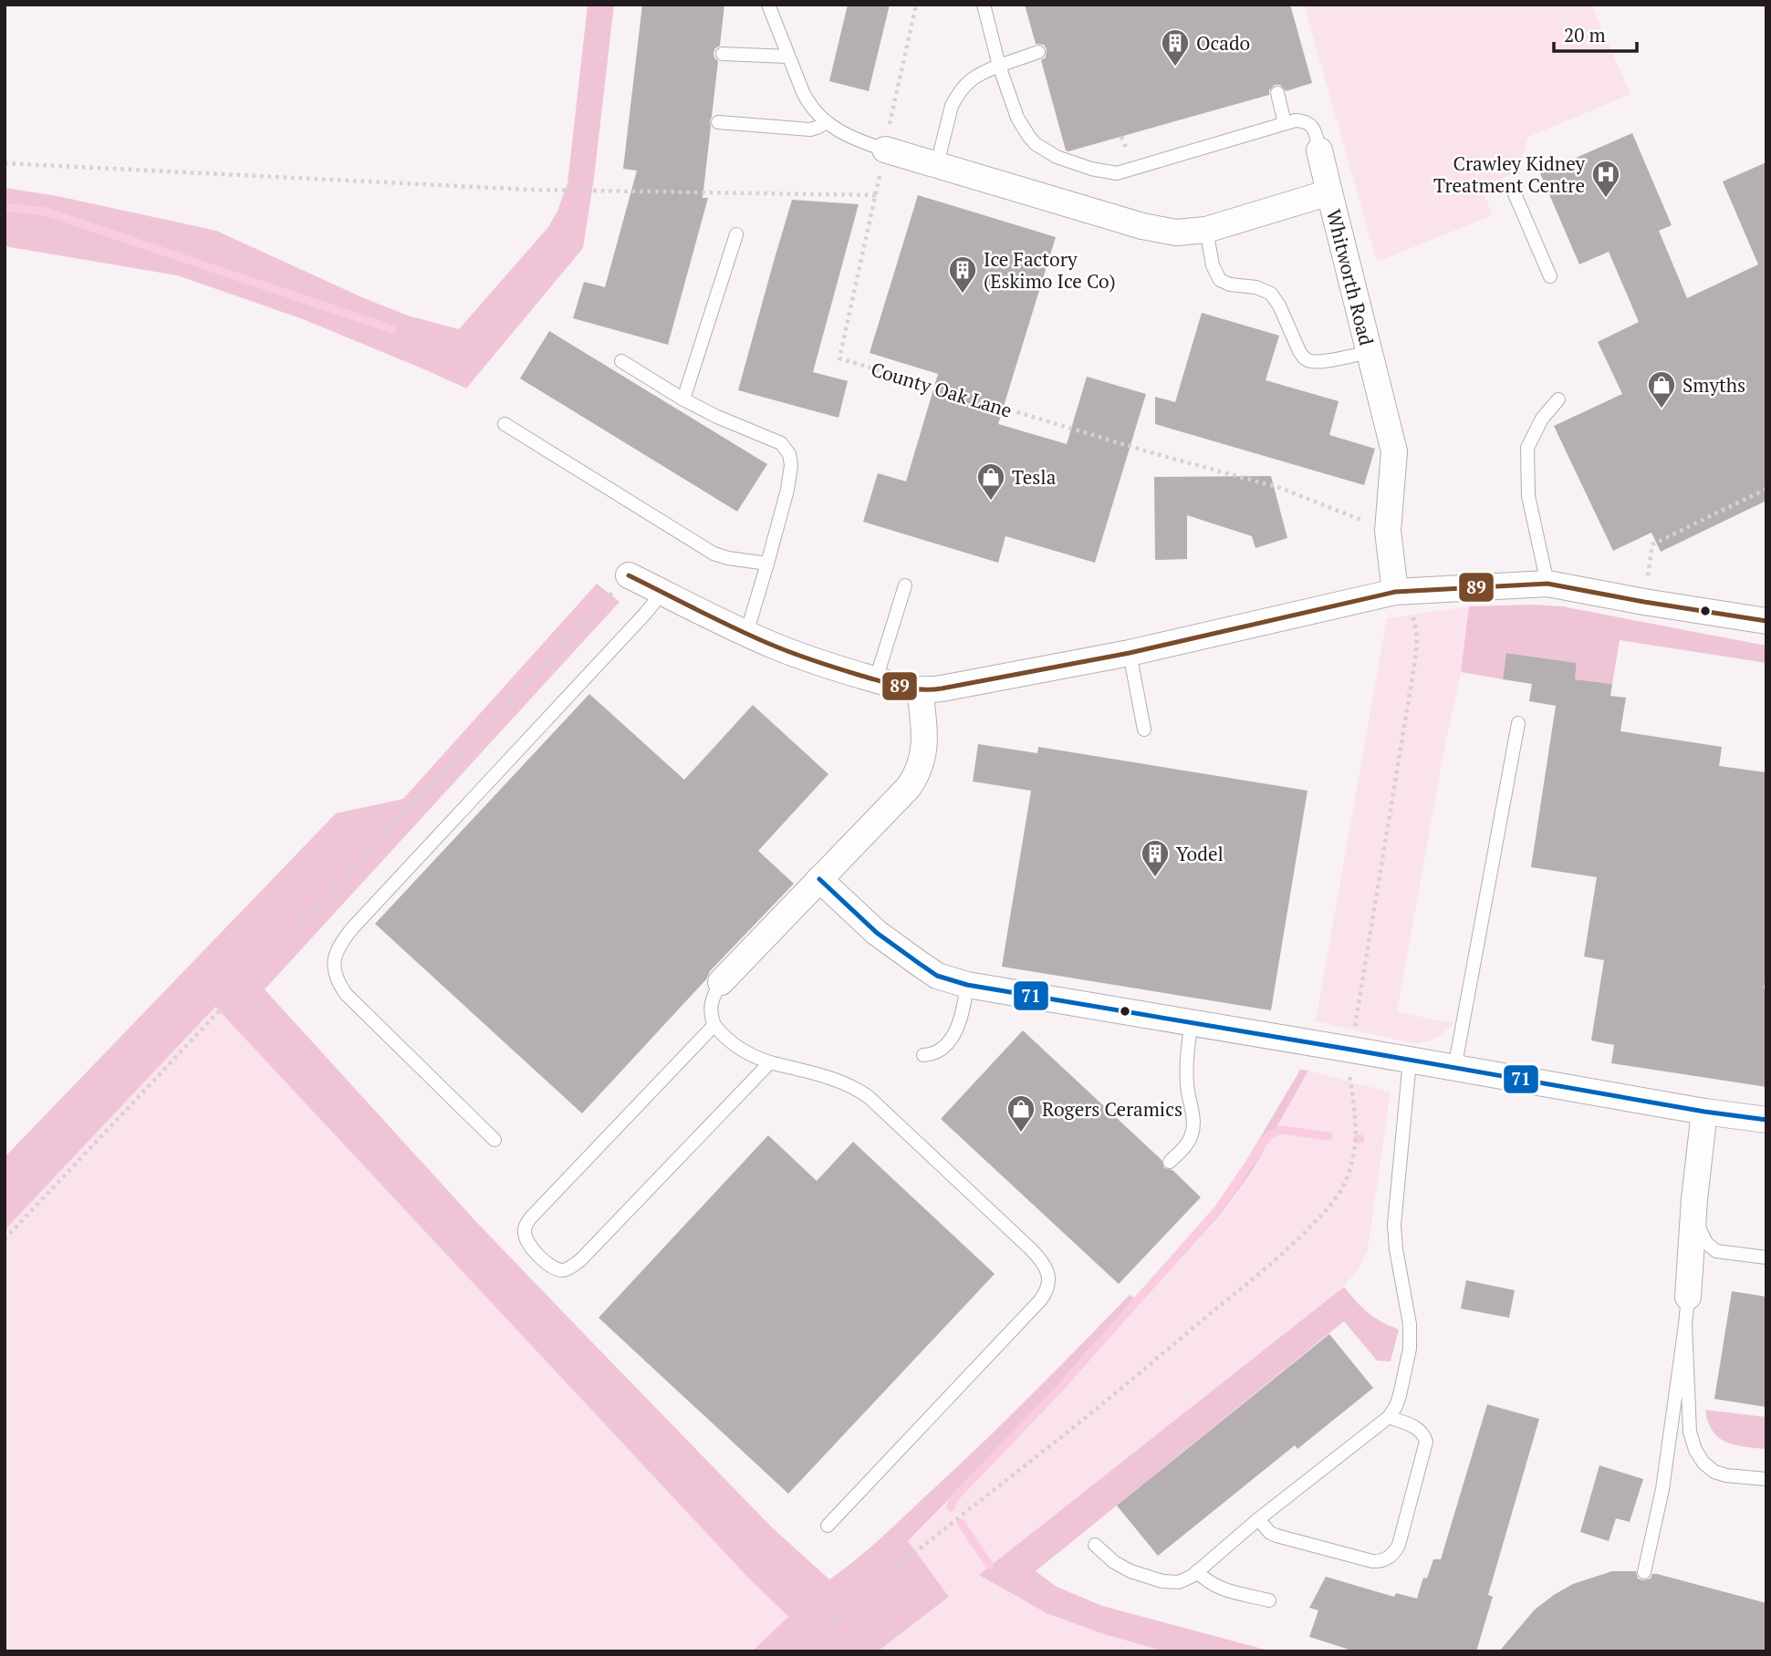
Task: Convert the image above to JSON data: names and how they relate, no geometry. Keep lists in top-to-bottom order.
{
  "streets": {
    "street": ["Whitworth Road"],
    "path": ["County Oak Lane"]
  },
  "crossings": [
    ["Whitworth Road", "County Oak Lane"]
  ],
  "places": {
    "building": ["Ocado", "Ice Factory (Eskimo Ice Co)", "Yodel"],
    "hospital": ["Crawley Kidney Treatment Centre"],
    "shop": ["Smyths", "Tesla", "Rogers Ceramics"]
  },
  "lines": ["transit line 89", "transit line 71"],
  "scale_bar": "20 m"
}
